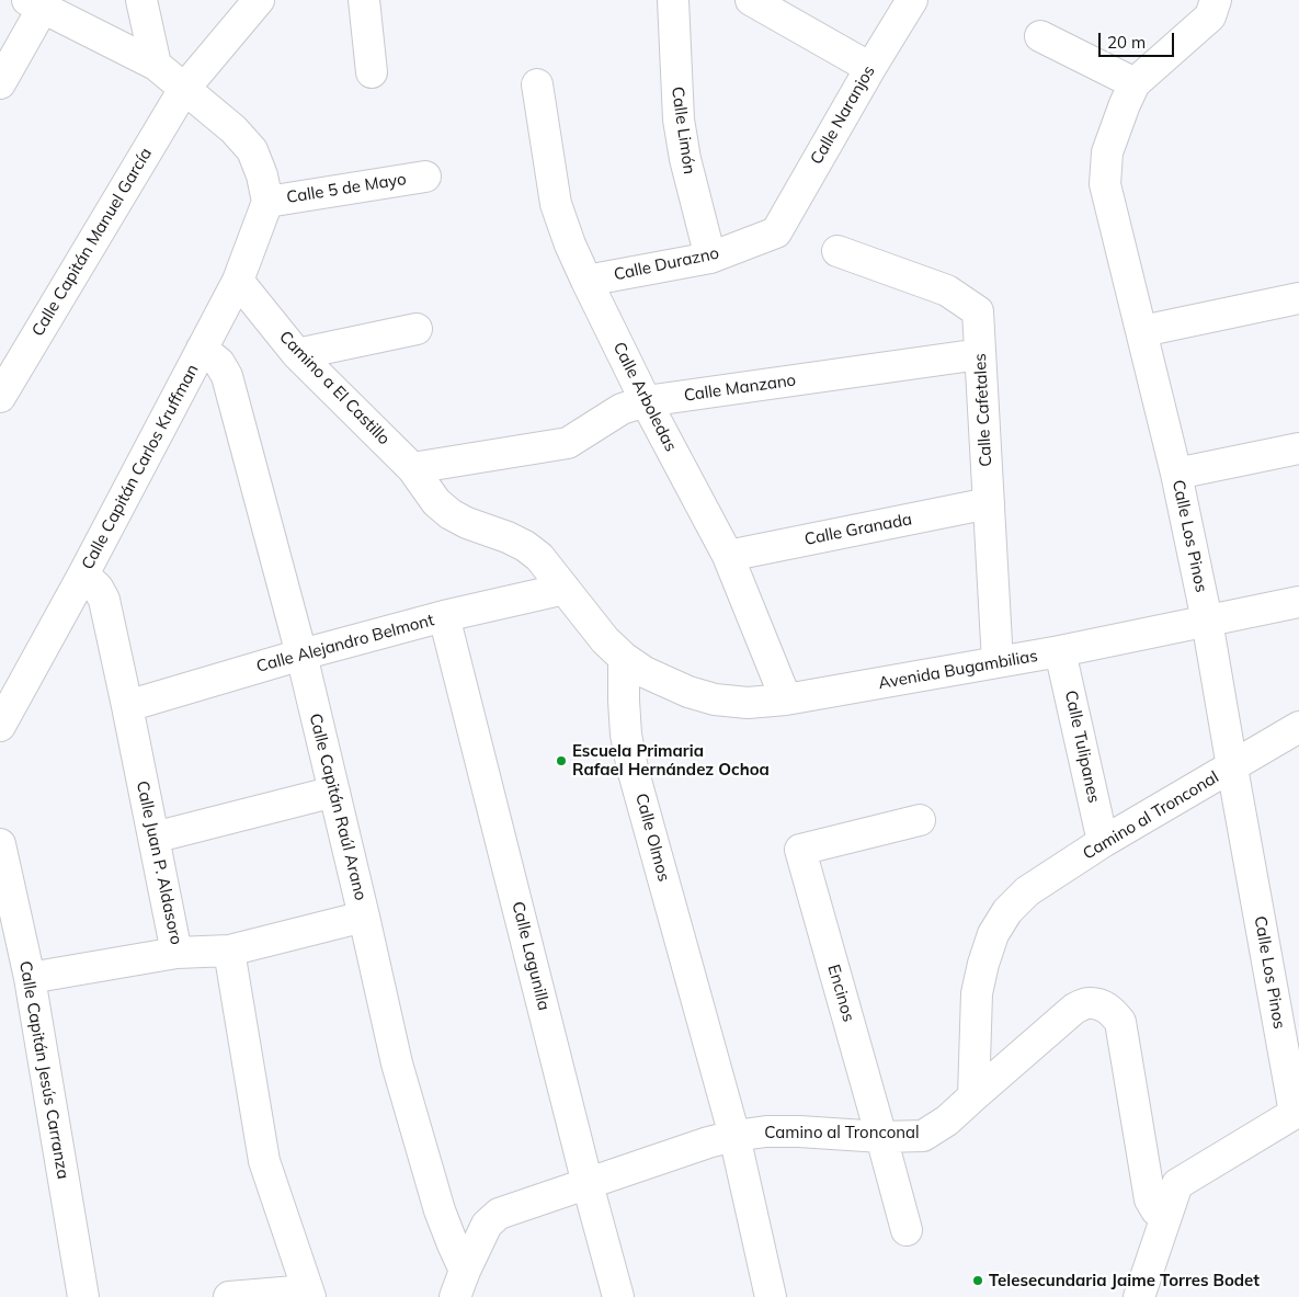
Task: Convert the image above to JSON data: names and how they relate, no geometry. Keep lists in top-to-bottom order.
{
  "streets": {
    "street": [
      "Calle Naranjos",
      "Calle Limón",
      "Calle 5 de Mayo",
      "Calle Capitán Manuel García",
      "Calle Durazno",
      "Camino a El Castillo",
      "Calle Manzano",
      "Calle Arboledas",
      "Calle Cafetales",
      "Calle Capitán Carlos Kruffman",
      "Calle Granada",
      "Calle Los Pinos",
      "Calle Alejandro Belmont",
      "Avenida Bugambilias",
      "Calle Tulipanes",
      "Calle Capitán Raúl Arano",
      "Camino al Tronconal",
      "Calle Olmos",
      "Calle Juan P. Aldasoro",
      "Calle Lagunilla",
      "Encinos",
      "Calle Capitán Jesús Carranza"
    ]
  },
  "crossings": [
    ["Calle Naranjos", "Calle Durazno"],
    ["Calle Limón", "Calle Durazno"],
    ["Calle 5 de Mayo", "Calle Capitán Carlos Kruffman"],
    ["Calle Durazno", "Calle Arboledas"],
    ["Camino a El Castillo", "Calle Manzano"],
    ["Camino a El Castillo", "Calle Capitán Carlos Kruffman"],
    ["Calle Manzano", "Calle Arboledas"],
    ["Calle Manzano", "Calle Cafetales"],
    ["Calle Arboledas", "Calle Granada"],
    ["Calle Arboledas", "Avenida Bugambilias"],
    ["Calle Cafetales", "Calle Granada"],
    ["Calle Cafetales", "Avenida Bugambilias"],
    ["Calle Capitán Carlos Kruffman", "Calle Capitán Raúl Arano"],
    ["Calle Capitán Carlos Kruffman", "Calle Juan P. Aldasoro"],
    ["Calle Los Pinos", "Avenida Bugambilias"],
    ["Calle Los Pinos", "Camino al Tronconal"],
    ["Calle Alejandro Belmont", "Calle Capitán Raúl Arano"],
    ["Calle Alejandro Belmont", "Calle Juan P. Aldasoro"],
    ["Calle Alejandro Belmont", "Calle Lagunilla"],
    ["Avenida Bugambilias", "Calle Tulipanes"],
    ["Avenida Bugambilias", "Calle Olmos"],
    ["Calle Tulipanes", "Camino al Tronconal"],
    ["Calle Capitán Raúl Arano", "Camino al Tronconal"],
    ["Calle Capitán Raúl Arano", "Calle Juan P. Aldasoro"],
    ["Camino al Tronconal", "Calle Olmos"],
    ["Camino al Tronconal", "Calle Lagunilla"],
    ["Camino al Tronconal", "Encinos"]
  ],
  "places": ["Escuela Primaria Rafael Hernández Ochoa", "Telesecundaria Jaime Torres Bodet"],
  "scale_bar": "20 m"
}
